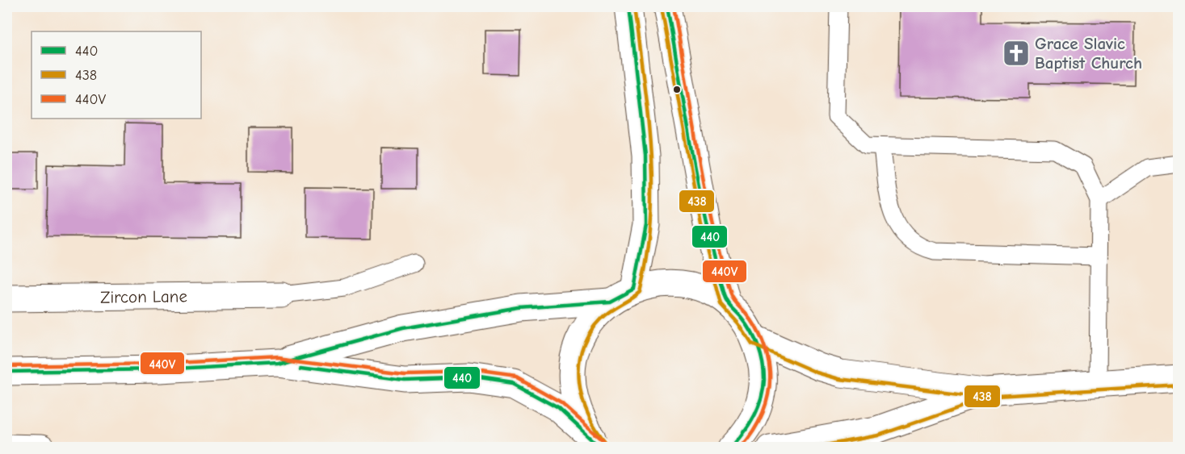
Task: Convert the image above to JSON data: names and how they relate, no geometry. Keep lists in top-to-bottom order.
{
  "streets": {
    "main road": ["Zircon Lane"]
  },
  "places": {
    "church": ["Grace Slavic Baptist Church"]
  },
  "lines": ["transit line 440", "transit line 438", "transit line 440V"],
  "legend": ["440", "438", "440V"]
}
